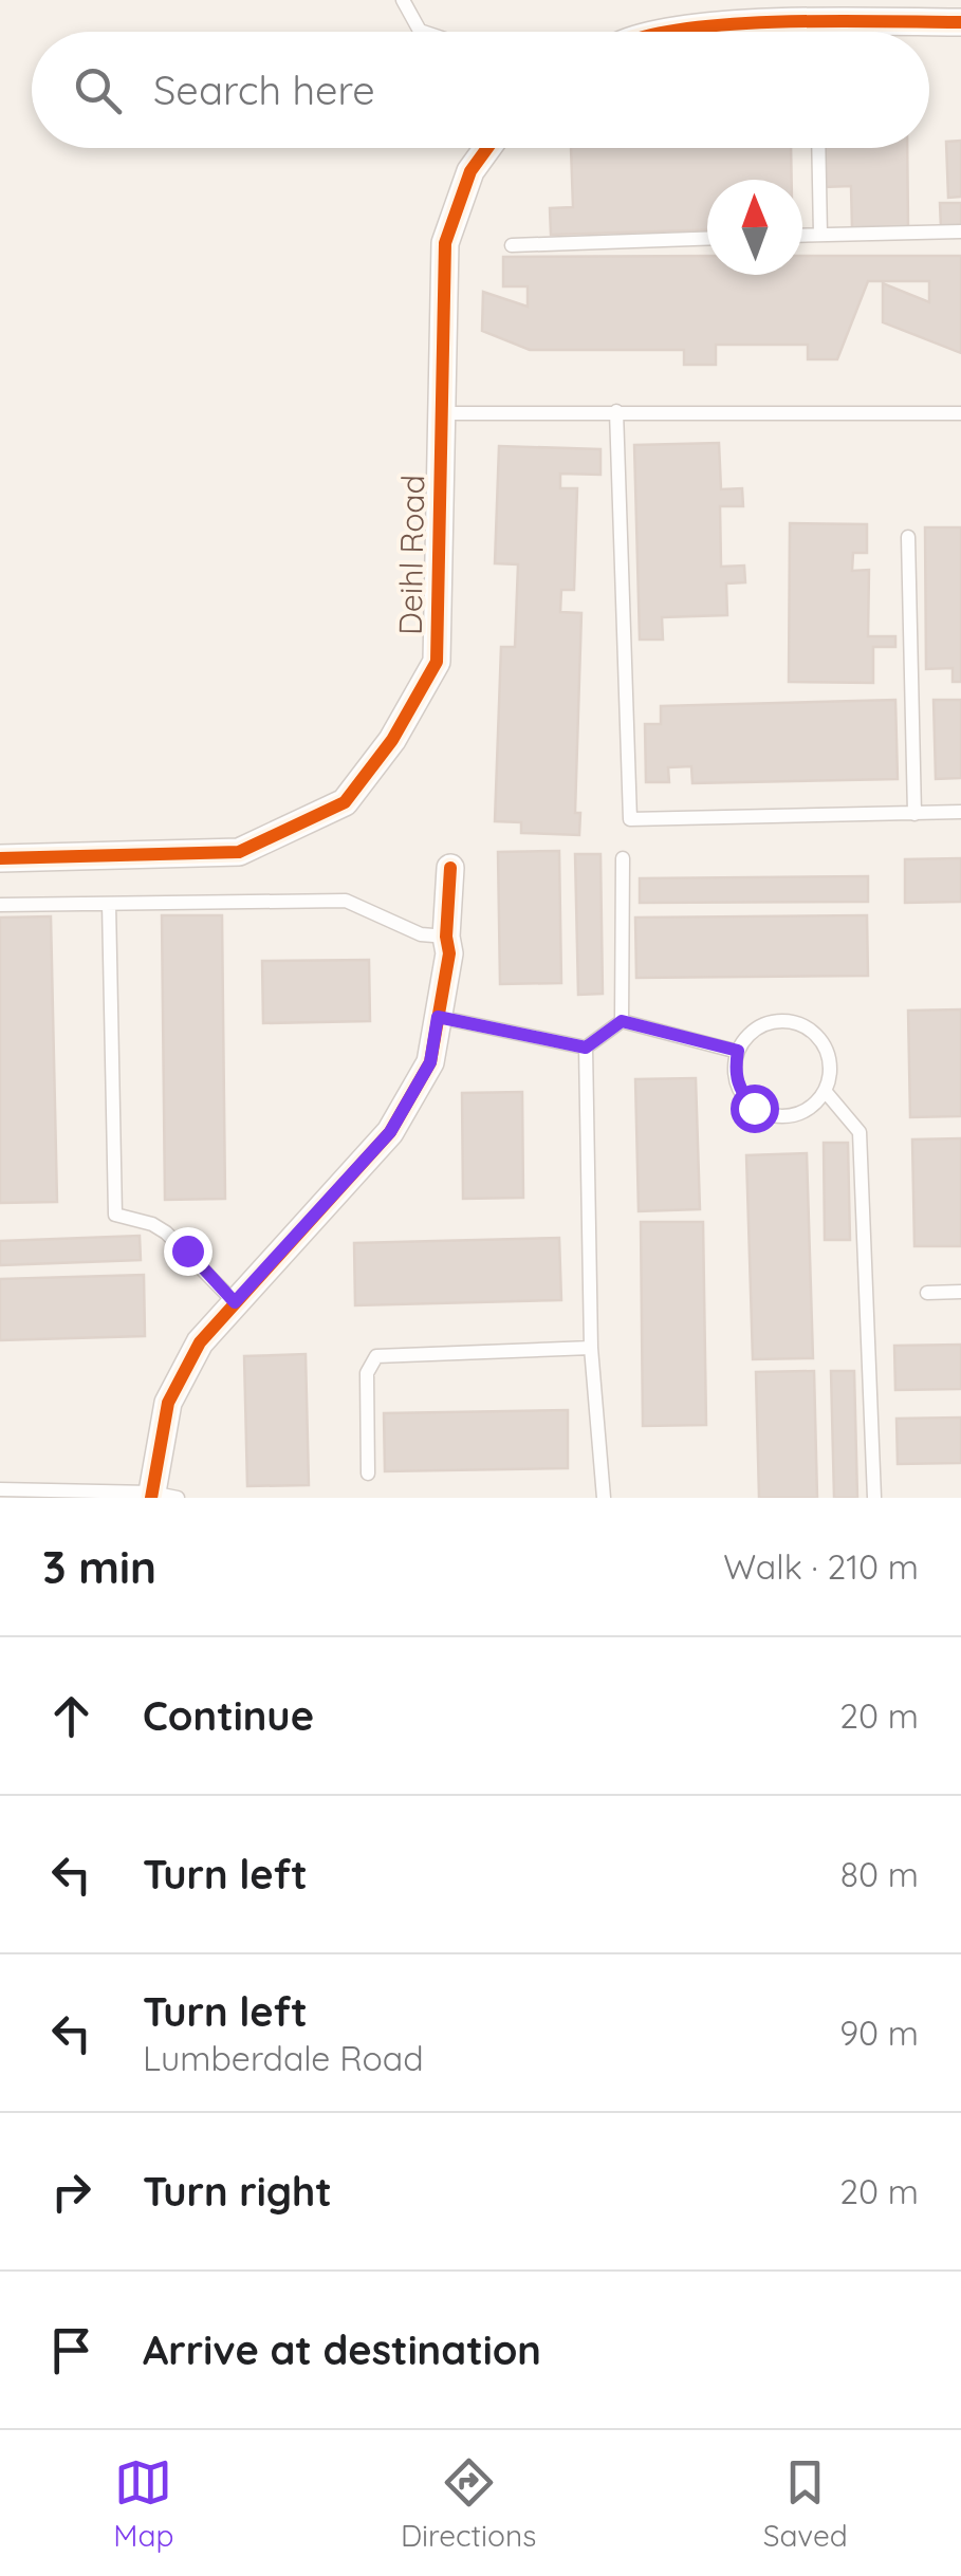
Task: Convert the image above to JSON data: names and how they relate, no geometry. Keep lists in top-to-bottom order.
{
  "streets": {
    "street": ["Deihl Road"]
  },
  "north": "top",
  "page": {
    "search": "Search here",
    "heading": ["3 min", "Walk · 210 m"],
    "list": [
      ["Continue", "20 m"],
      ["Turn left", "80 m"],
      ["Turn left", "Lumberdale Road", "90 m"],
      ["Turn right", "20 m"],
      "Arrive at destination"
    ],
    "nav": ["Map", "Directions", "Saved"]
  }
}
